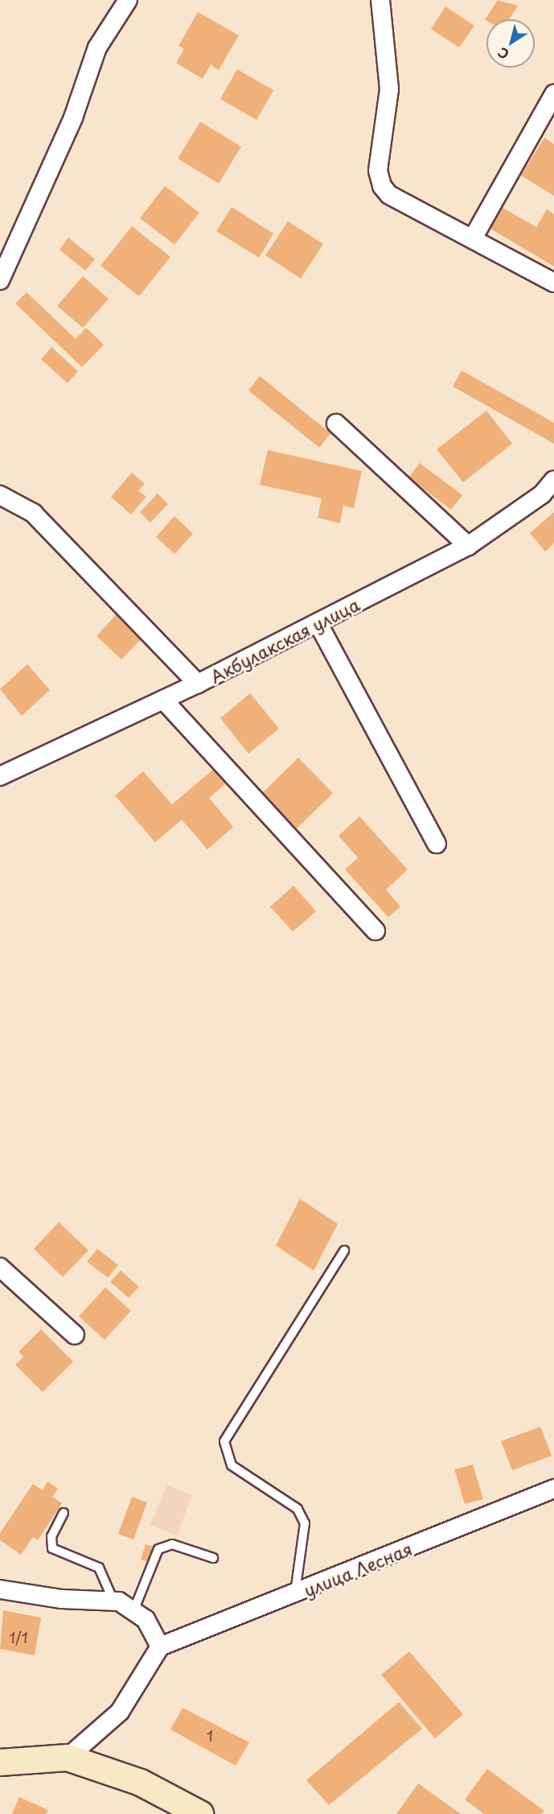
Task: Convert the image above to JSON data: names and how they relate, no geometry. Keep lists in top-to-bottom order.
{
  "streets": {
    "street": ["Акбулакская улица", "улица Лесная"]
  },
  "house_numbers": ["1/1", "1"],
  "north": "bottom left"
}
